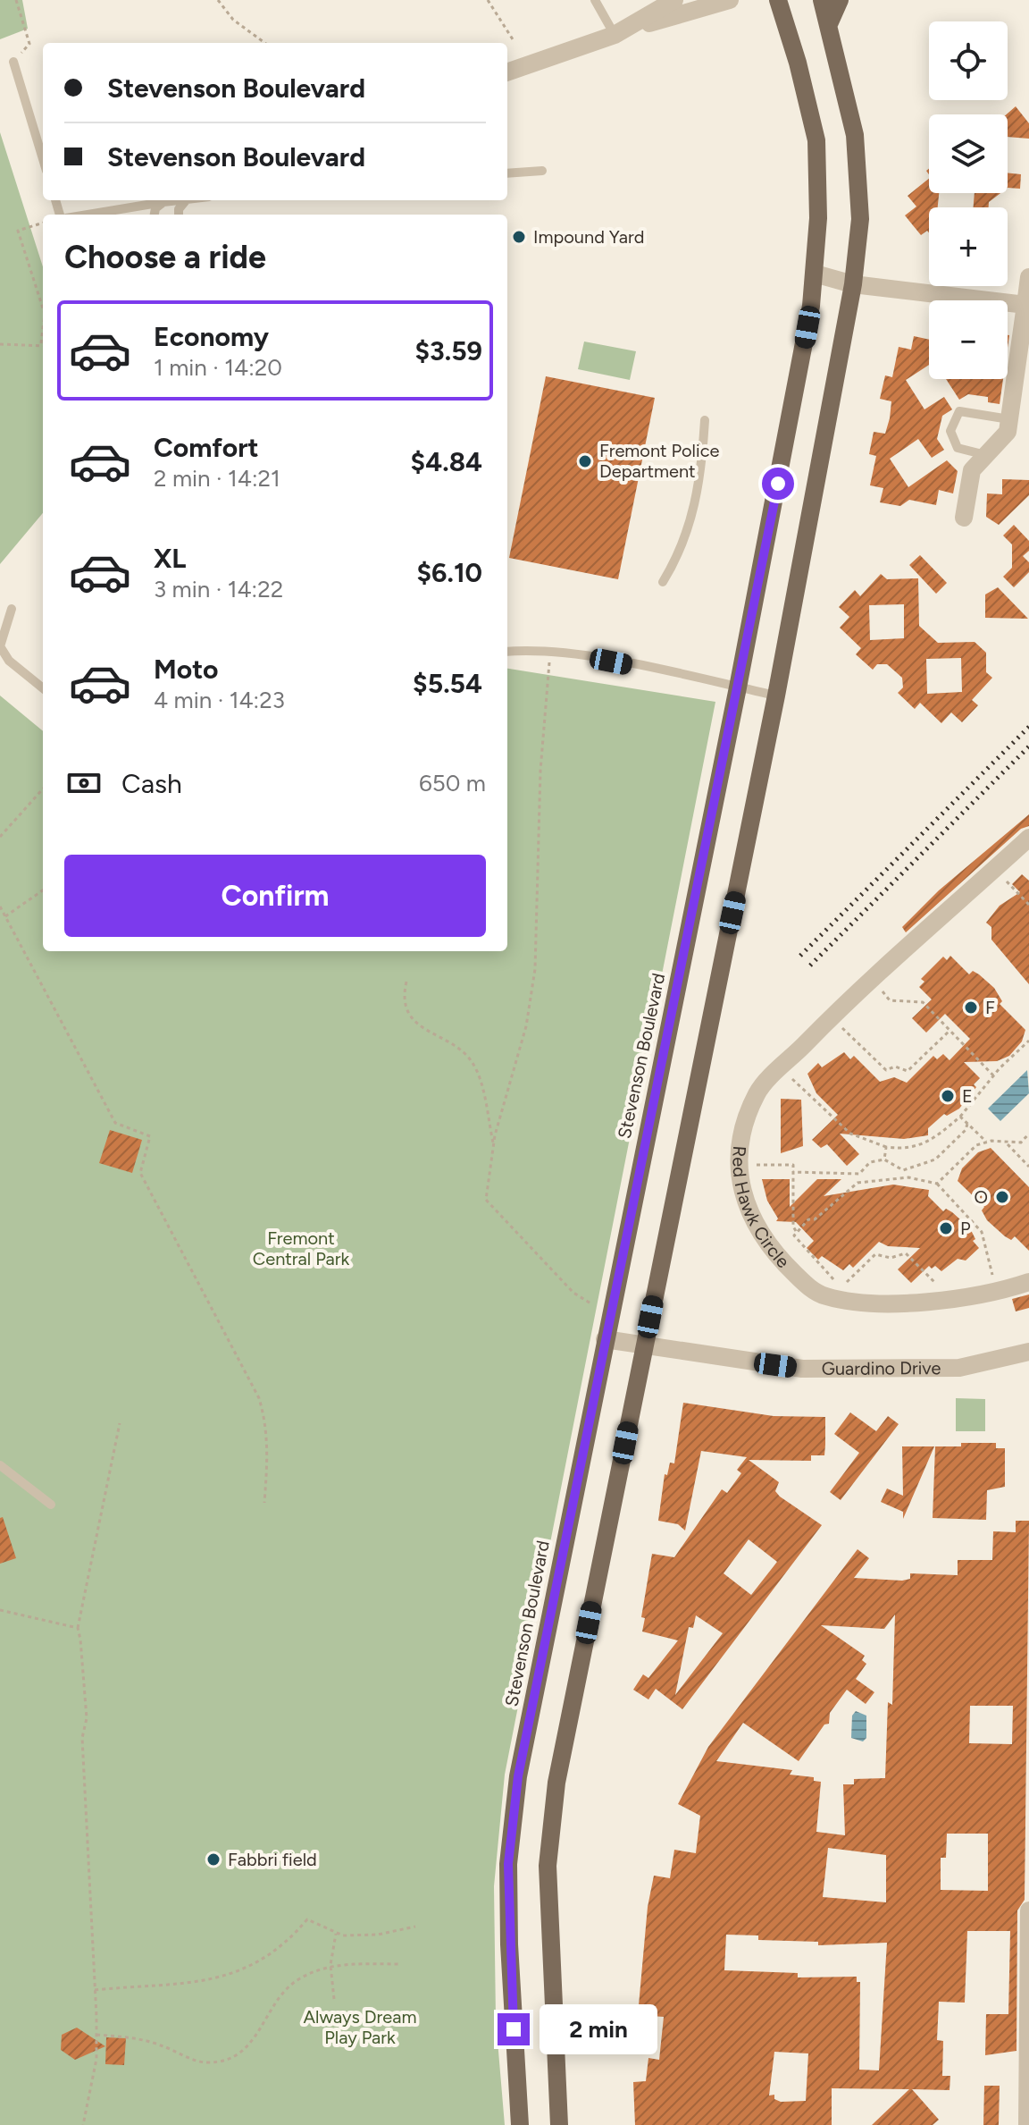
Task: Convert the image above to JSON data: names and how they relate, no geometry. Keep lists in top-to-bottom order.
{
  "streets": {
    "main road": ["Stevenson Boulevard"],
    "street": ["Red Hawk Circle", "Guardino Drive"]
  },
  "crossings": [
    ["Stevenson Boulevard", "Guardino Drive"]
  ],
  "parks": ["Fremont Central Park", "Always Dream Play Park"],
  "places": [
    "Impound Yard",
    "Fremont Police Department",
    "F",
    "E",
    "O",
    "P",
    "Fabbri field"
  ],
  "page": {
    "map_buttons": ["+", "−"],
    "banner": ["Stevenson Boulevard", "Stevenson Boulevard"],
    "heading": "Choose a ride",
    "list": [
      {
        "name": "Economy",
        "note": "1 min · 14:20",
        "value": "$3.59"
      },
      {
        "name": "Comfort",
        "note": "2 min · 14:21",
        "value": "$4.84"
      },
      {
        "name": "XL",
        "note": "3 min · 14:22",
        "value": "$6.10"
      },
      {
        "name": "Moto",
        "note": "4 min · 14:23",
        "value": "$5.54"
      }
    ],
    "pay": ["Cash", "650 m"],
    "buttons": "Confirm",
    "bubble": "2 min"
  }
}
